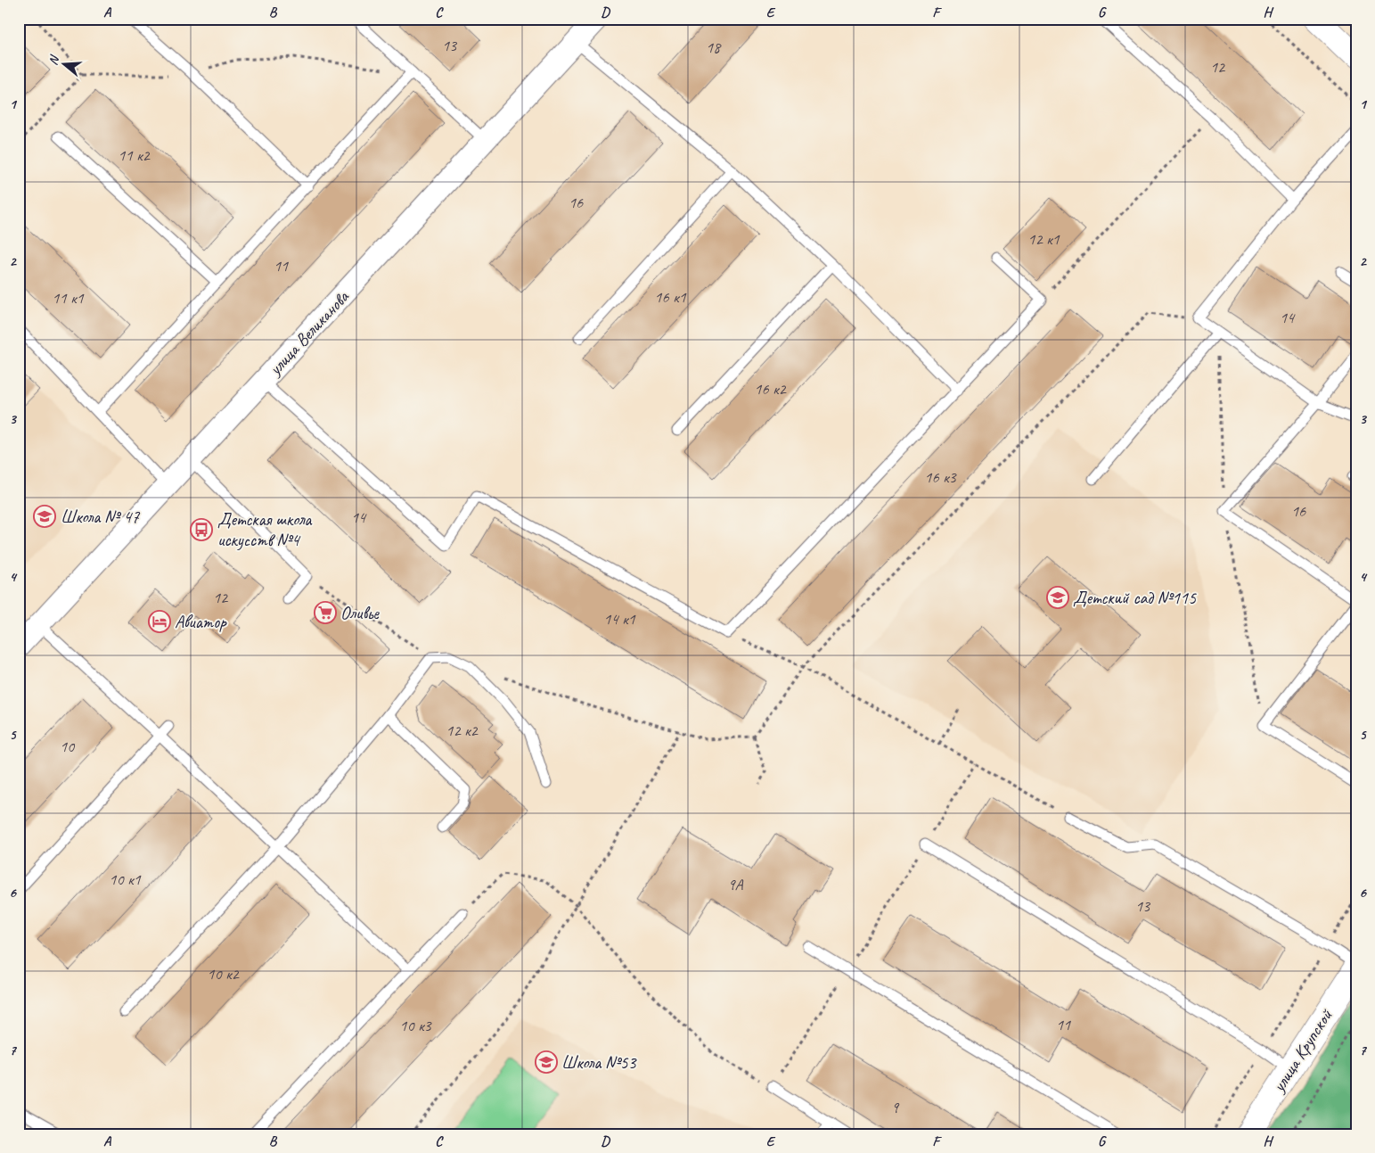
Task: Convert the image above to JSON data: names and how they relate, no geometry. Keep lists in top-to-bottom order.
{
  "streets": {
    "street": ["улица Великанова", "улица Крупской"]
  },
  "places": {
    "school or university": ["Школа № 47", "Детский сад №115", "Школа №53"],
    "bus stop": ["Детская школа искусств №4"],
    "supermarket": ["Оливье"],
    "hotel": ["Авиатор"]
  },
  "house_numbers": [
    "13",
    "18",
    "12",
    "11 к2",
    "16",
    "12 к1",
    "11",
    "16 к1",
    "11 к1",
    "14",
    "16 к2",
    "16 к3",
    "16",
    "14",
    "12",
    "14 к1",
    "12 к2",
    "10",
    "10 к1",
    "9А",
    "13",
    "10 к2",
    "11",
    "10 к3",
    "9"
  ],
  "north": "left",
  "grid": {
    "columns": [
      "A",
      "B",
      "C",
      "D",
      "E",
      "F",
      "G",
      "H"
    ],
    "rows": [
      "1",
      "2",
      "3",
      "4",
      "5",
      "6",
      "7"
    ]
  }
}
